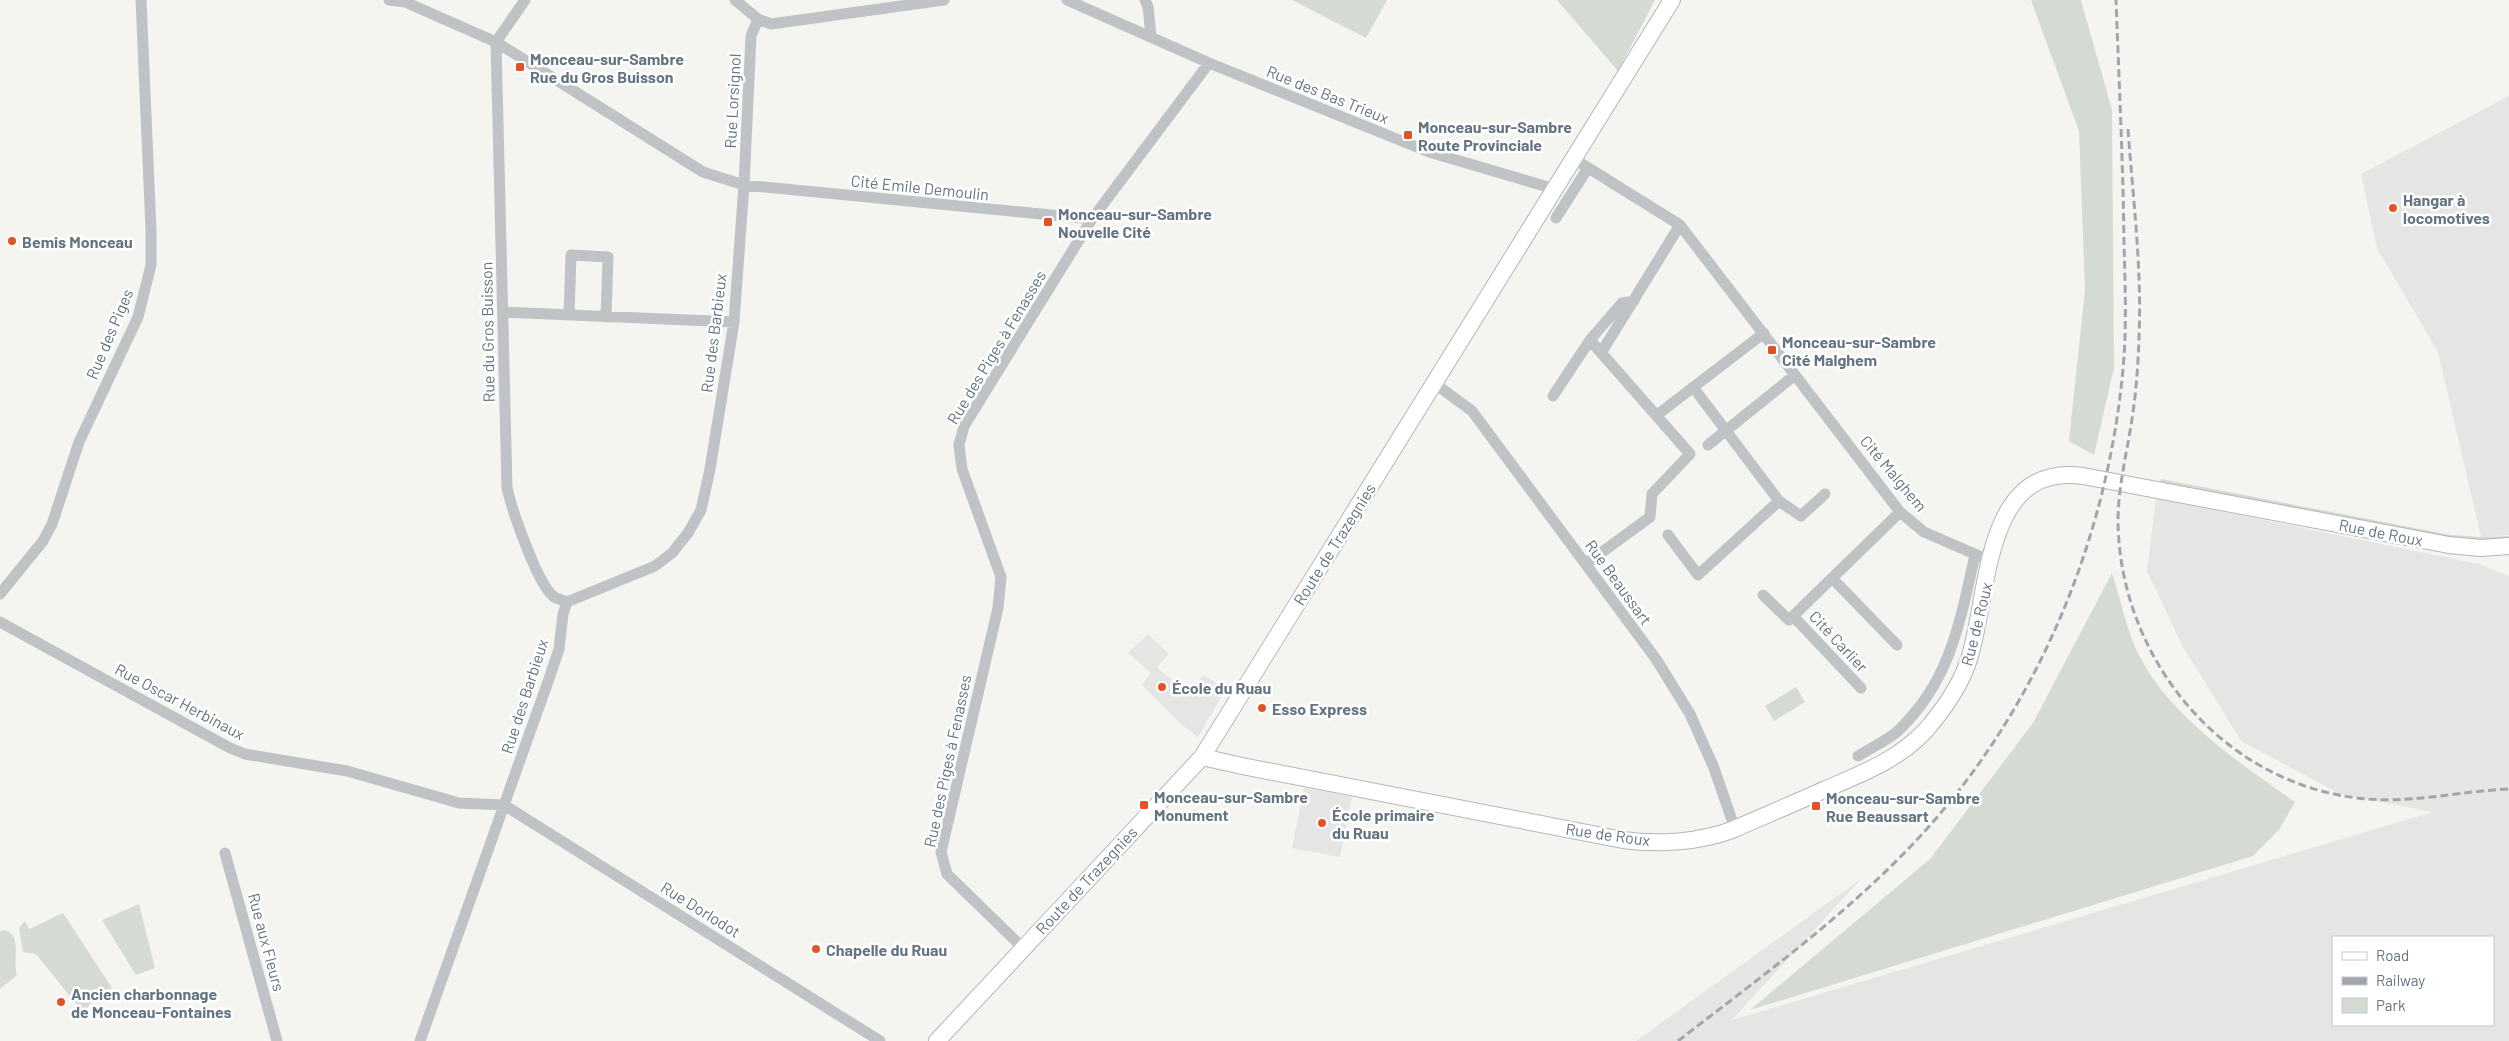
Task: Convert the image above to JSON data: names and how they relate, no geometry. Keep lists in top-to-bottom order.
{
  "streets": {
    "main road": ["Rue de Roux", "Route de Trazegnies"],
    "street": [
      "Rue des Bas Trieux",
      "Rue Lorsignol",
      "Cité Emile Demoulin",
      "Rue du Gros Buisson",
      "Rue des Barbieux",
      "Rue des Piges",
      "Rue des Piges à Fenasses",
      "Cité Malghem",
      "Rue Beaussart",
      "Cité Carlier",
      "Rue Oscar Herbinaux",
      "Rue Dorlodot",
      "Rue aux Fleurs"
    ]
  },
  "crossings": [
    ["Rue des Bas Trieux", "Rue des Piges à Fenasses"],
    ["Rue des Bas Trieux", "Route de Trazegnies"],
    ["Rue Lorsignol", "Cité Emile Demoulin"],
    ["Rue Lorsignol", "Rue des Barbieux"],
    ["Cité Emile Demoulin", "Rue du Gros Buisson"],
    ["Cité Emile Demoulin", "Rue des Barbieux"],
    ["Cité Emile Demoulin", "Rue des Piges à Fenasses"],
    ["Rue du Gros Buisson", "Rue des Barbieux"],
    ["Rue des Barbieux", "Rue Oscar Herbinaux"],
    ["Rue des Barbieux", "Rue Dorlodot"],
    ["Rue des Piges à Fenasses", "Route de Trazegnies"],
    ["Cité Malghem", "Rue de Roux"],
    ["Cité Malghem", "Route de Trazegnies"],
    ["Cité Malghem", "Cité Carlier"],
    ["Rue de Roux", "Route de Trazegnies"],
    ["Rue de Roux", "Rue Beaussart"],
    ["Route de Trazegnies", "Rue Beaussart"],
    ["Rue Oscar Herbinaux", "Rue Dorlodot"]
  ],
  "places": {
    "transit": [
      "Monceau-sur-Sambre Rue du Gros Buisson",
      "Monceau-sur-Sambre Route Provinciale",
      "Monceau-sur-Sambre Nouvelle Cité",
      "Monceau-sur-Sambre Cité Malghem",
      "Monceau-sur-Sambre Monument",
      "Monceau-sur-Sambre Rue Beaussart"
    ],
    "other": [
      "Hangar à locomotives",
      "Bemis Monceau",
      "École du Ruau",
      "Esso Express",
      "École primaire du Ruau",
      "Chapelle du Ruau",
      "Ancien charbonnage de Monceau-Fontaines"
    ]
  },
  "legend": ["Road", "Railway", "Park"]
}
